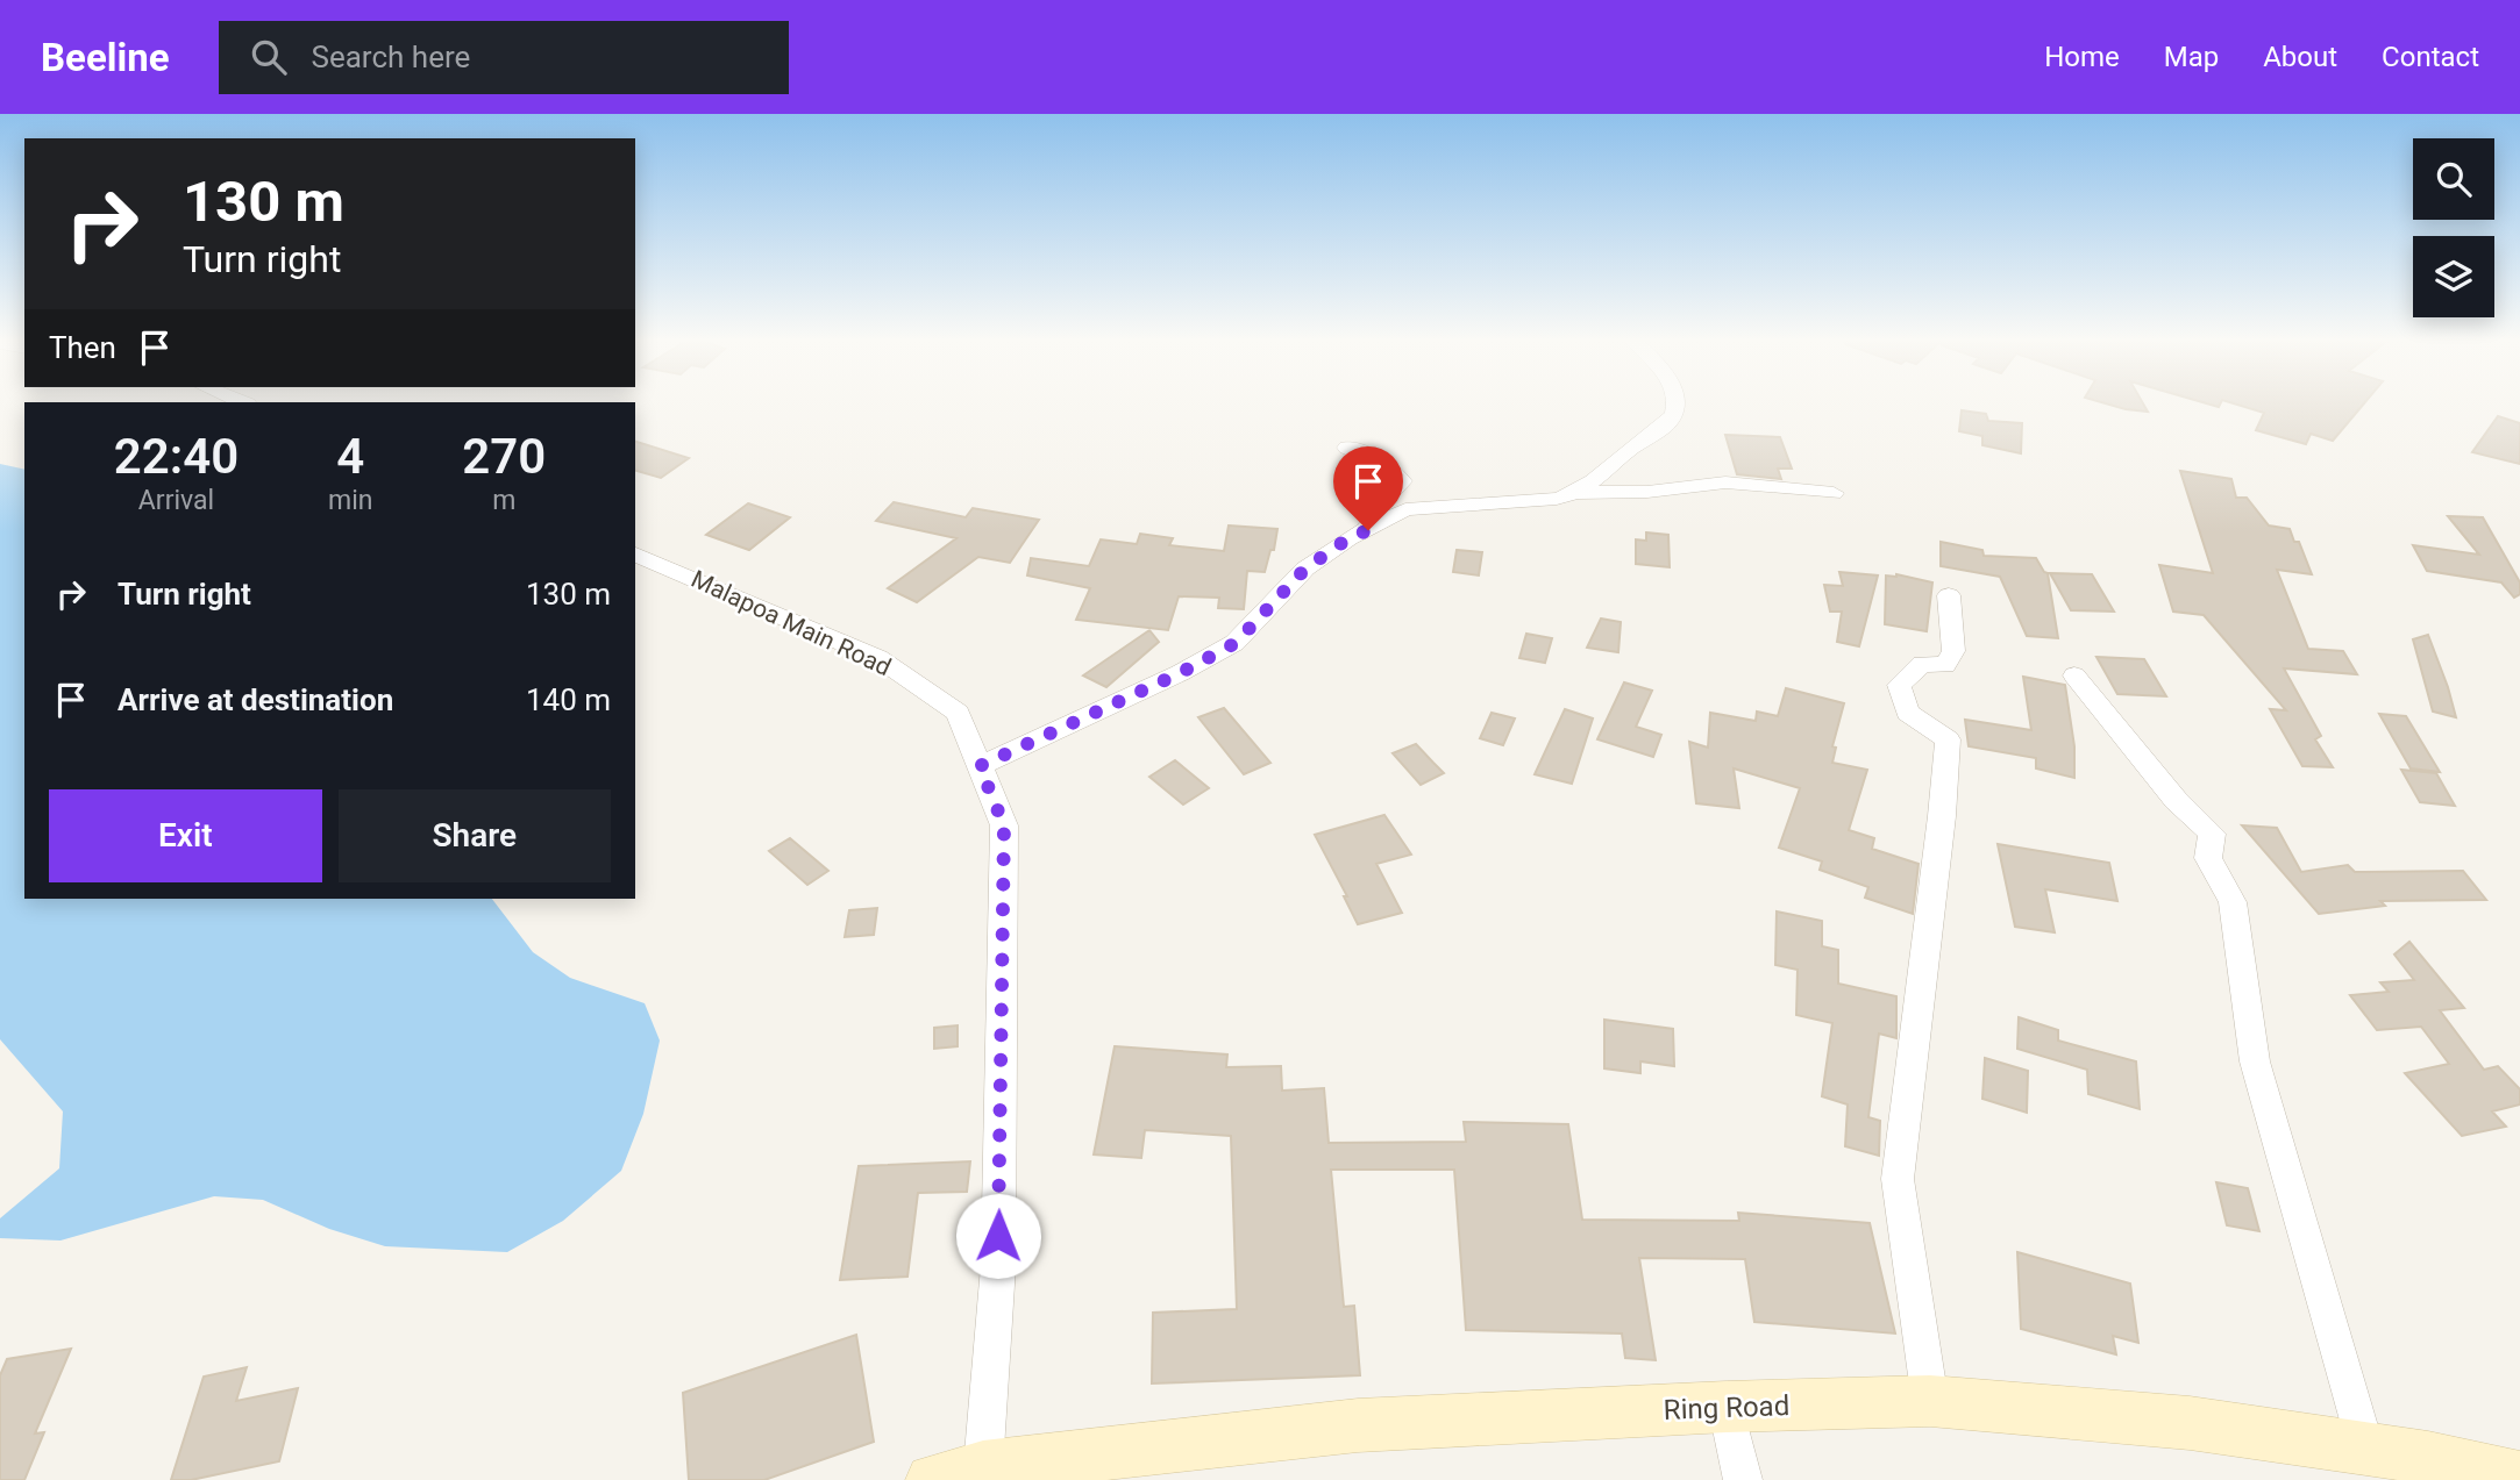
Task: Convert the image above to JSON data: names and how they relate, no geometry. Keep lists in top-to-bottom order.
{
  "streets": {
    "main road": ["Ring Road"],
    "street": ["Malapoa Main Road"]
  },
  "crossings": [
    ["Malapoa Main Road", "Ring Road"]
  ],
  "page": {
    "header": "Beeline",
    "search": "Search here",
    "nav": [
      "Home",
      "Map",
      "About",
      "Contact"
    ],
    "turn": ["130 m", "Turn right"],
    "then": "Then",
    "eta": [
      "22:40",
      "Arrival",
      "4",
      "min",
      "270",
      "m"
    ],
    "list": [
      {
        "name": "Turn right",
        "value": "130 m"
      },
      {
        "name": "Arrive at destination",
        "value": "140 m"
      }
    ],
    "buttons": ["Exit", "Share"]
  }
}
